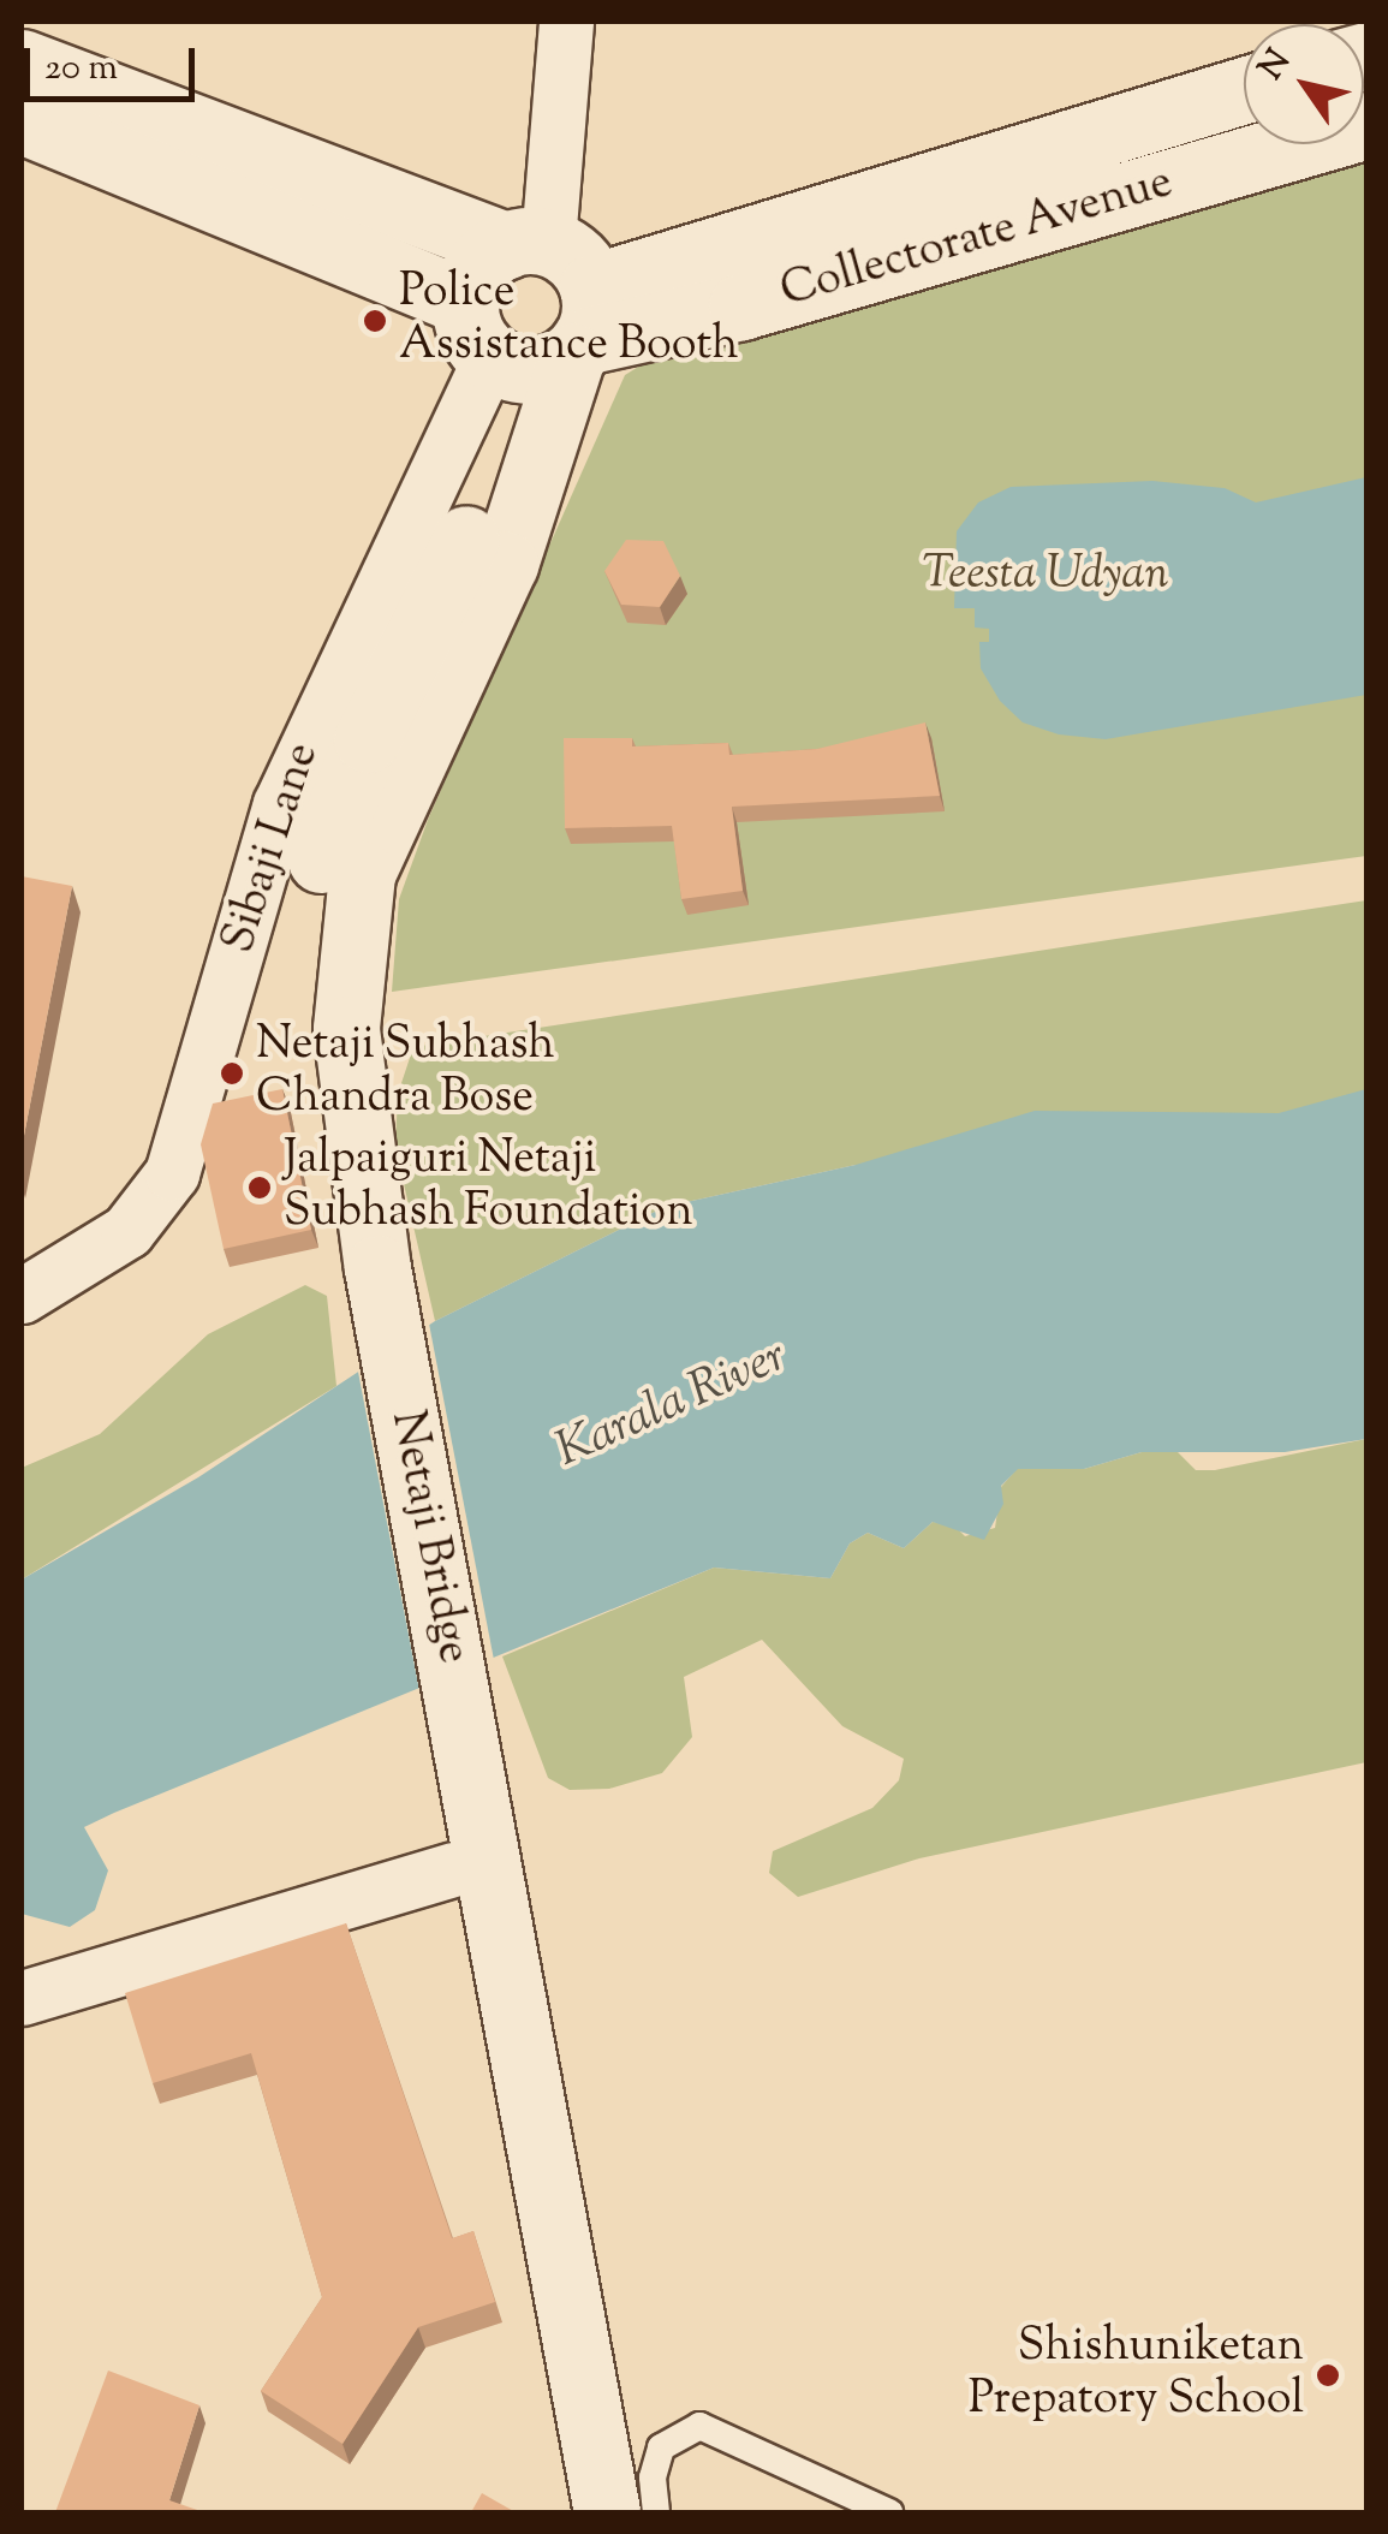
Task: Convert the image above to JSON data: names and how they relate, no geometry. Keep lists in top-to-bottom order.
{
  "streets": {
    "street": ["Collectorate Avenue", "Sibaji Lane", "Netaji Bridge"]
  },
  "crossings": [
    ["Collectorate Avenue", "Sibaji Lane"]
  ],
  "water": ["Karala River"],
  "parks": ["Teesta Udyan"],
  "places": [
    "Police Assistance Booth",
    "Netaji Subhash Chandra Bose",
    "Jalpaiguri Netaji Subhash Foundation",
    "Shishuniketan Prepatory School"
  ],
  "scale_bar": "20 m",
  "north": "top left"
}
